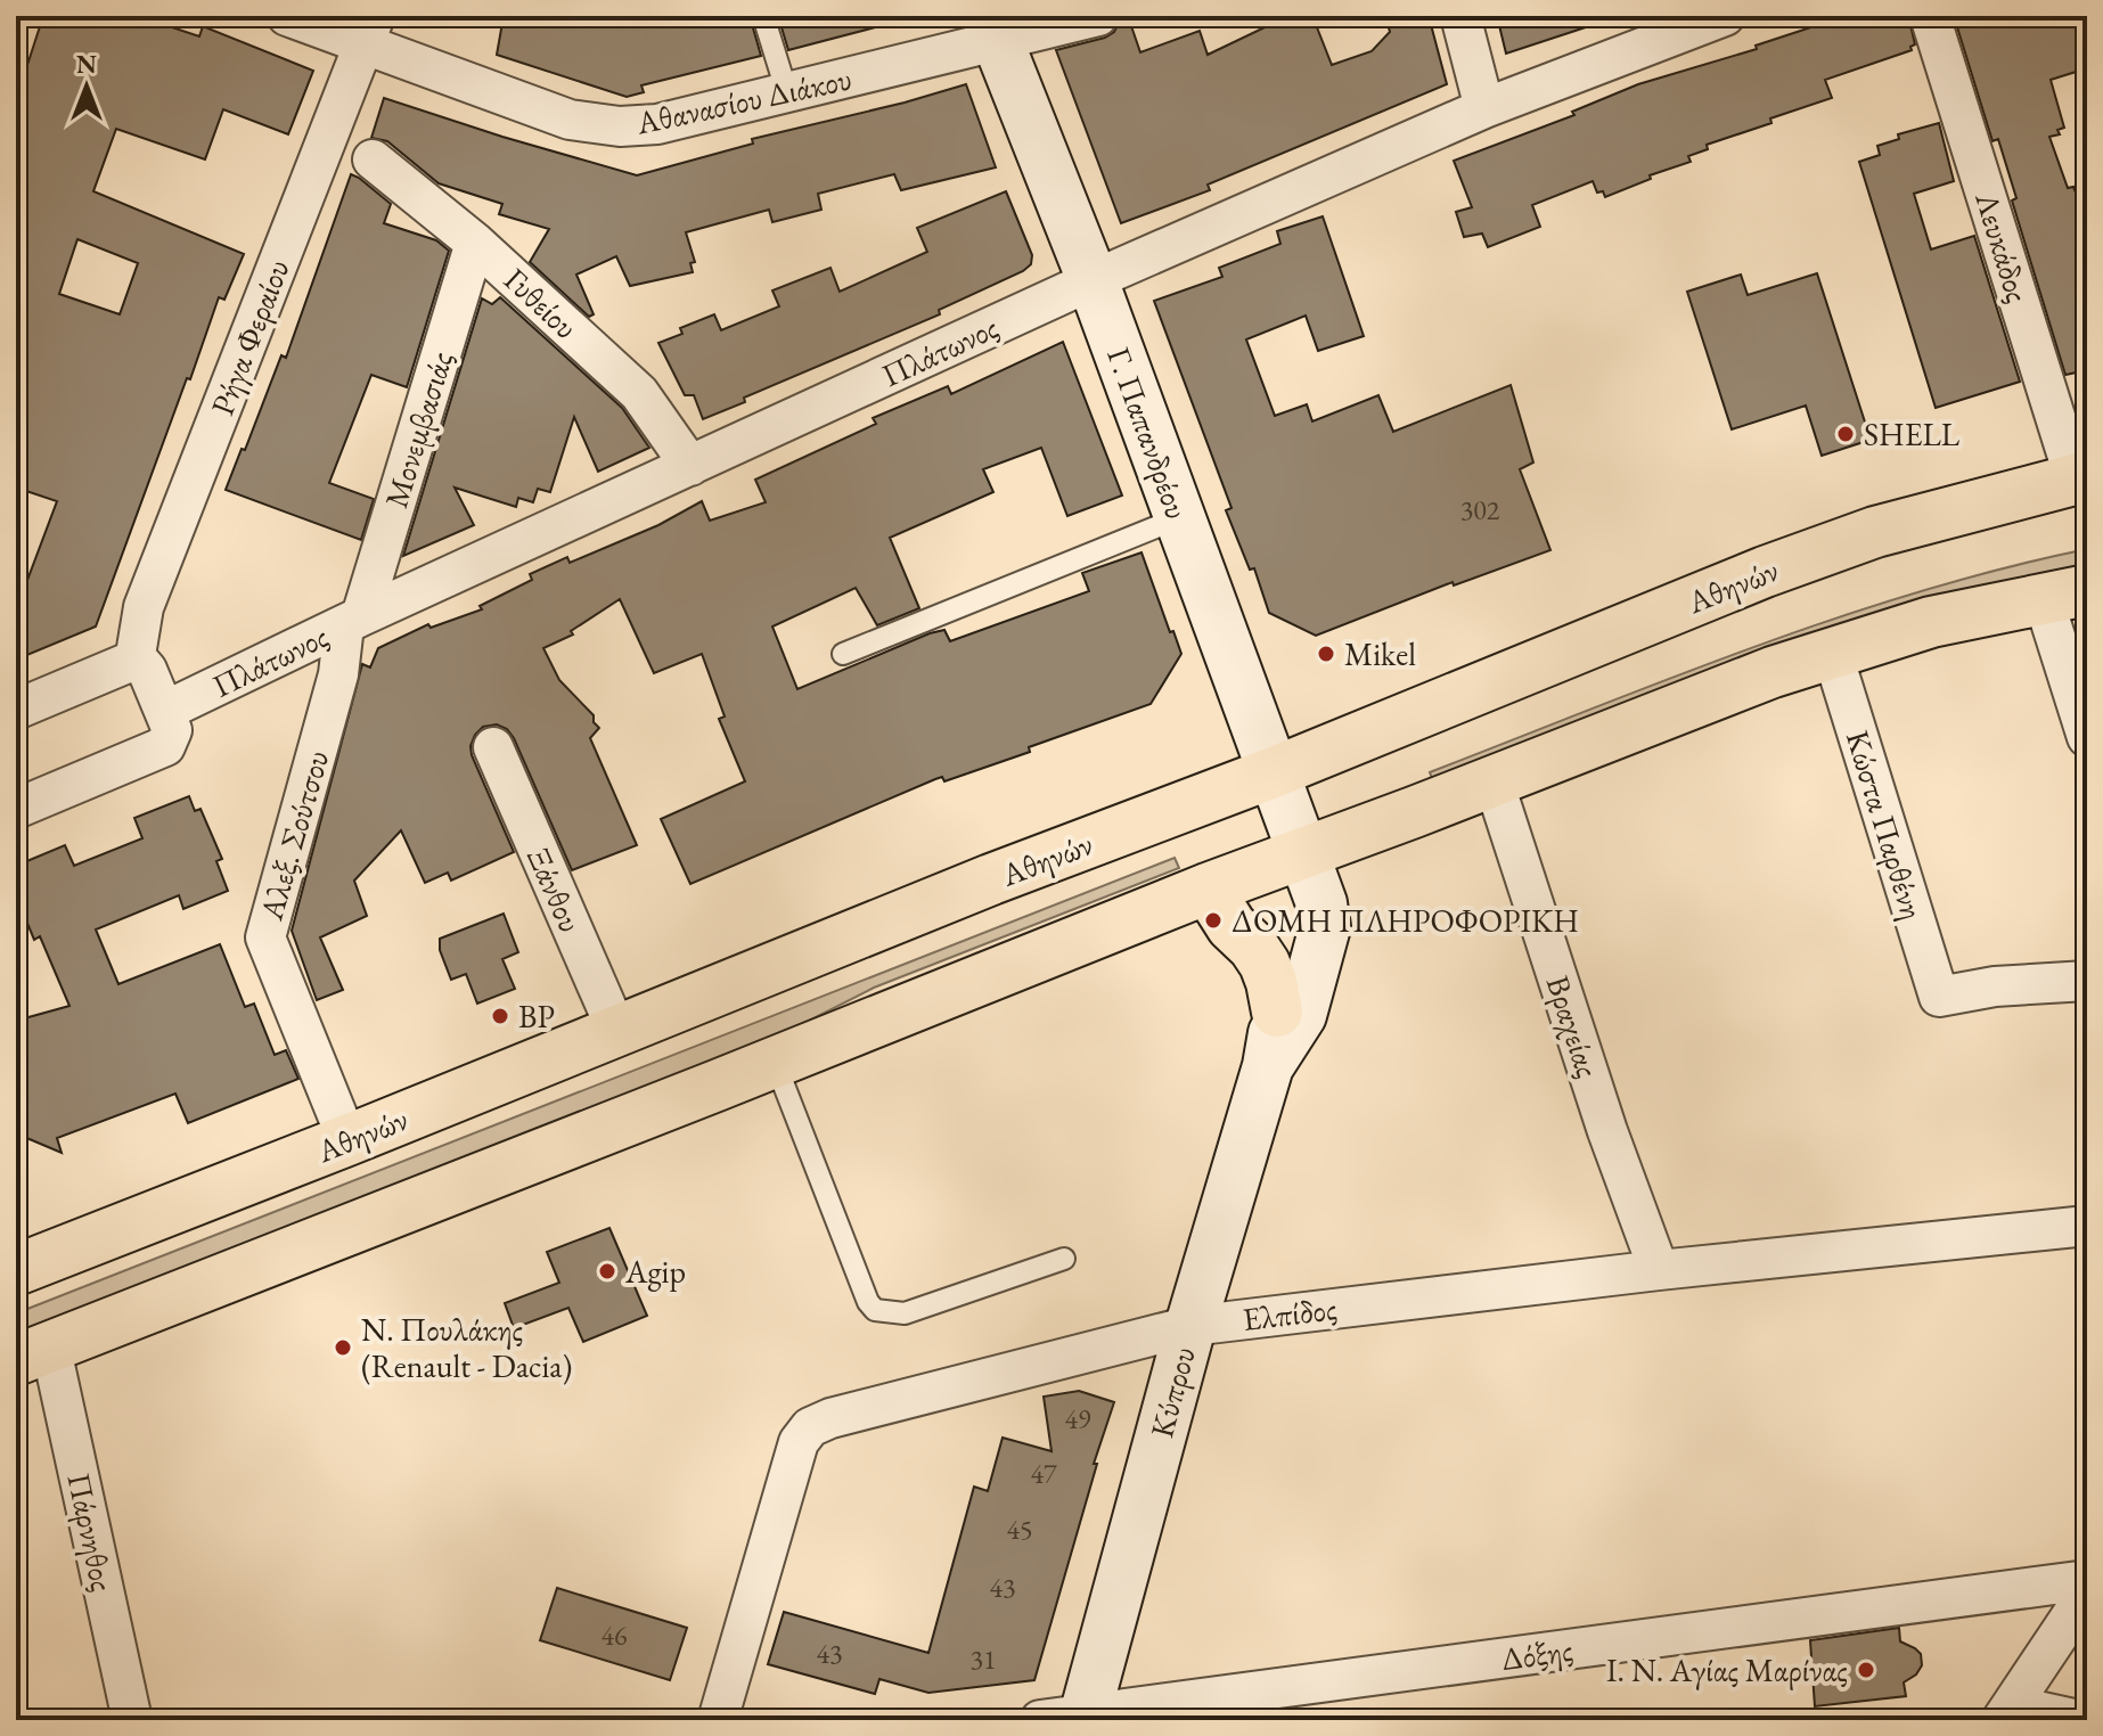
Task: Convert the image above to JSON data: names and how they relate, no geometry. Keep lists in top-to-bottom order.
{
  "streets": {
    "highway": ["Αθηνών"],
    "street": [
      "Αθανασίου Διάκου",
      "Λευκάδος",
      "Γυθείου",
      "Ρήγα Φεραίου",
      "Πλάτωνος",
      "Μονεμβασιάς",
      "Γ. Παπανδρέου",
      "Κώστα Παρθένη",
      "Αλεξ. Σούτσου",
      "Ξάνθου",
      "Βραχείας",
      "Ελπίδος",
      "Κύπρου",
      "Πάρνηθος",
      "Δόξης"
    ]
  },
  "crossings": [
    ["Αθανασίου Διάκου", "Ρήγα Φεραίου"],
    ["Αθανασίου Διάκου", "Γ. Παπανδρέου"],
    ["Λευκάδος", "Αθηνών"],
    ["Γυθείου", "Πλάτωνος"],
    ["Γυθείου", "Μονεμβασιάς"],
    ["Πλάτωνος", "Μονεμβασιάς"],
    ["Πλάτωνος", "Γ. Παπανδρέου"],
    ["Πλάτωνος", "Αλεξ. Σούτσου"],
    ["Μονεμβασιάς", "Αλεξ. Σούτσου"],
    ["Γ. Παπανδρέου", "Αθηνών"],
    ["Γ. Παπανδρέου", "Κύπρου"],
    ["Αθηνών", "Αλεξ. Σούτσου"],
    ["Αθηνών", "Ξάνθου"],
    ["Βραχείας", "Ελπίδος"],
    ["Ελπίδος", "Κύπρου"],
    ["Κύπρου", "Δόξης"]
  ],
  "places": [
    "SHELL",
    "Mikel",
    "ΔΟΜΗ ΠΛΗΡΟΦΟΡΙΚΗ",
    "BP",
    "Agip",
    "Ν. Πουλάκης (Renault - Dacia)",
    "Ι. Ν. Αγίας Μαρίνας"
  ],
  "house_numbers": [
    "302",
    "49",
    "47",
    "45",
    "43",
    "46",
    "43",
    "31"
  ],
  "north": "top"
}
